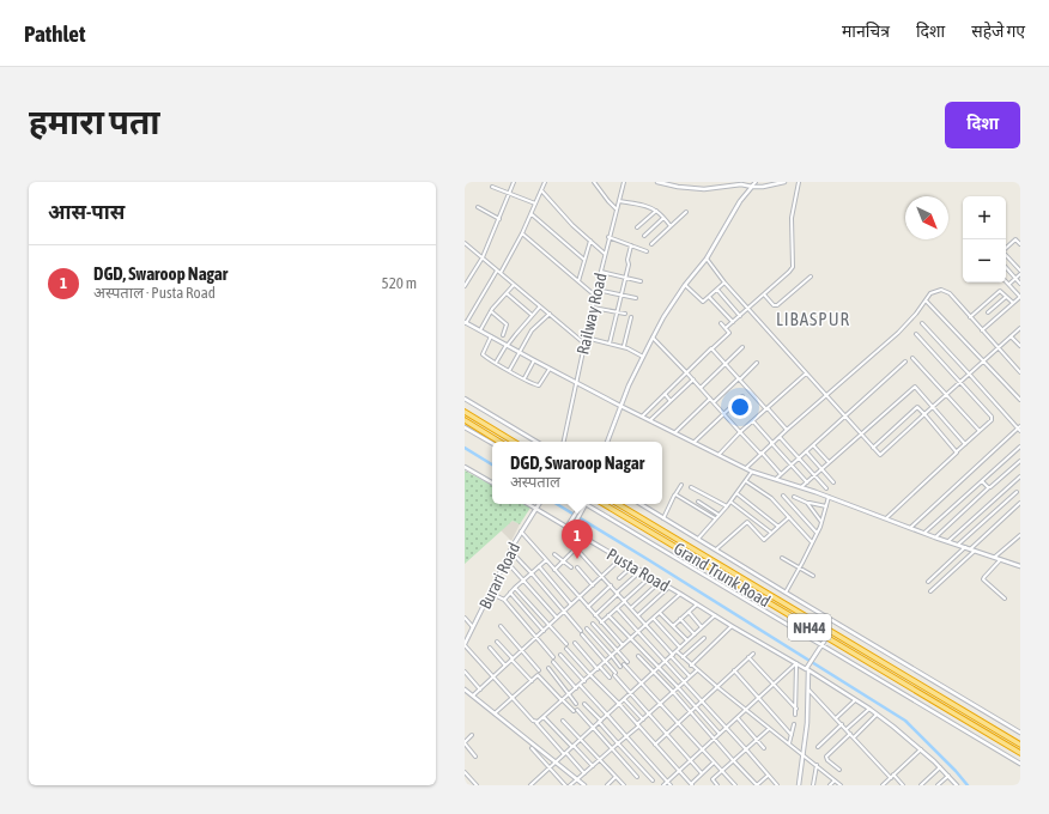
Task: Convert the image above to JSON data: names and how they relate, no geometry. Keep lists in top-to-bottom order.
{
  "streets": {
    "highway": ["Grand Trunk Road", "NH44"],
    "main road": ["Pusta Road", "Burari Road"],
    "street": ["Railway Road"]
  },
  "crossings": [
    ["Pusta Road", "Burari Road"]
  ],
  "districts": ["LIBASPUR"],
  "north": "bottom right",
  "page": {
    "header": "Pathlet",
    "nav": ["मानचित्र", "दिशा", "सहेजे गए"],
    "buttons": "दिशा",
    "title": "हमारा पता",
    "heading": "आस-पास",
    "map_buttons": ["+", "−"],
    "list": [
      {
        "mark": "1",
        "name": "DGD, Swaroop Nagar",
        "note": "अस्पताल · Pusta Road",
        "value": "520 m"
      }
    ],
    "popup": ["DGD, Swaroop Nagar", "अस्पताल"],
    "pins": "1"
  }
}
